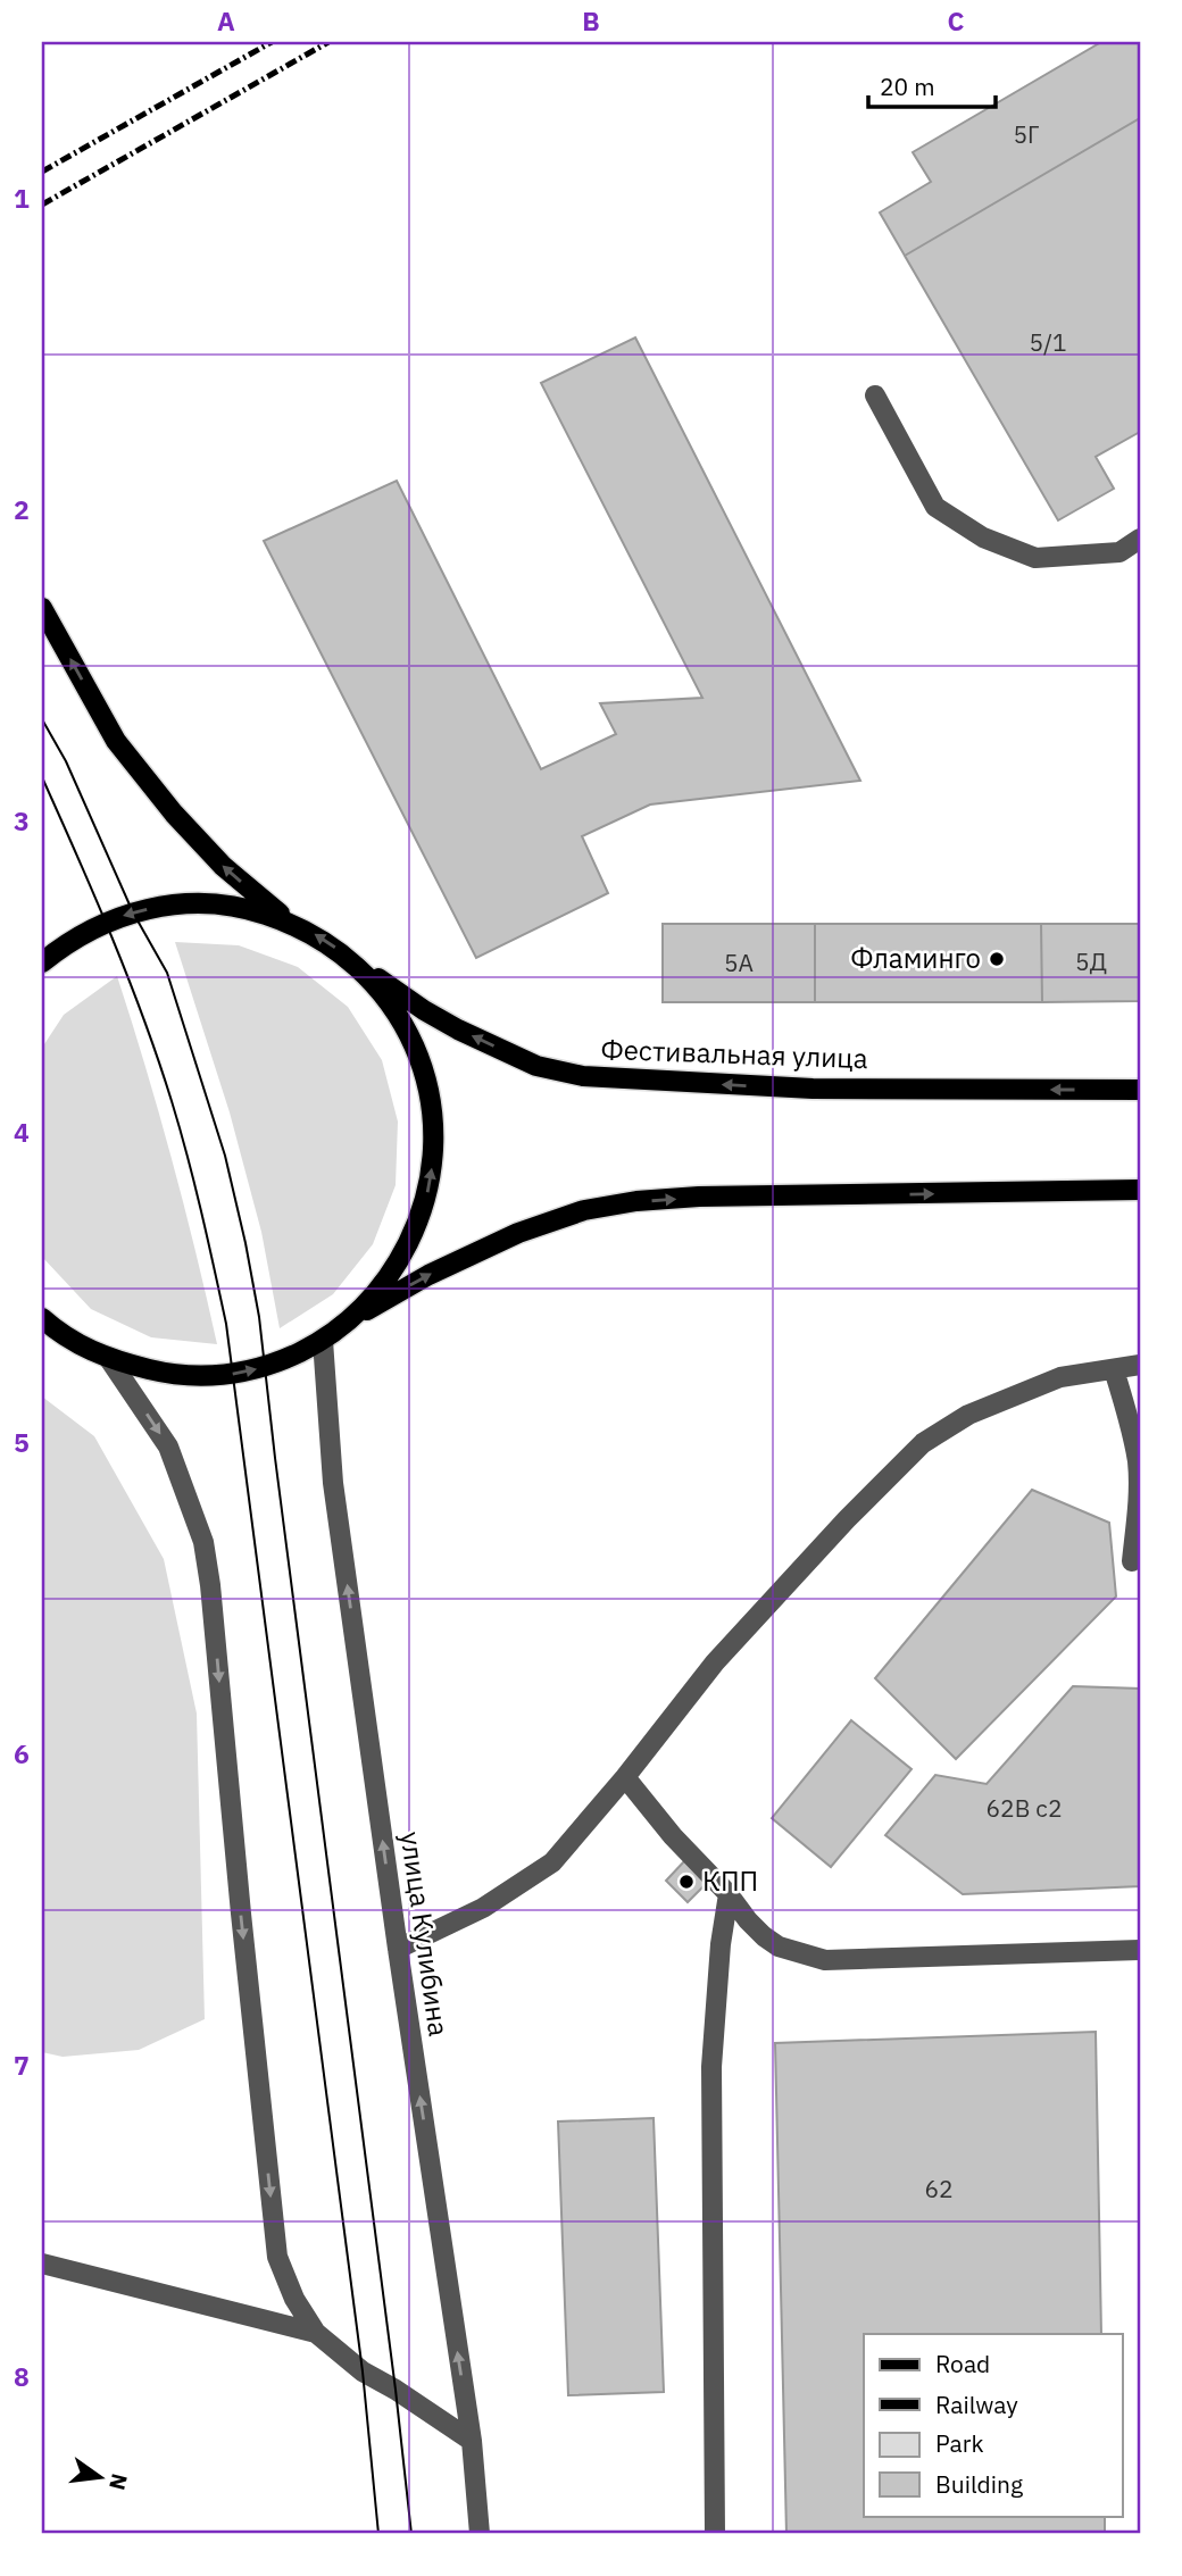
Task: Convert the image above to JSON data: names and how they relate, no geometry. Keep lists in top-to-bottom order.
{
  "streets": {
    "main road": ["Фестивальная улица"],
    "street": ["улица Кулибина"]
  },
  "places": ["Фламинго", "КПП"],
  "house_numbers": [
    "5Г",
    "5/1",
    "5Д",
    "5А",
    "62В с2",
    "62"
  ],
  "legend": [
    "Road",
    "Railway",
    "Park",
    "Building"
  ],
  "scale_bar": "20 m",
  "north": "right",
  "grid": {
    "columns": ["A", "B", "C"],
    "rows": [
      "1",
      "2",
      "3",
      "4",
      "5",
      "6",
      "7",
      "8"
    ]
  }
}
